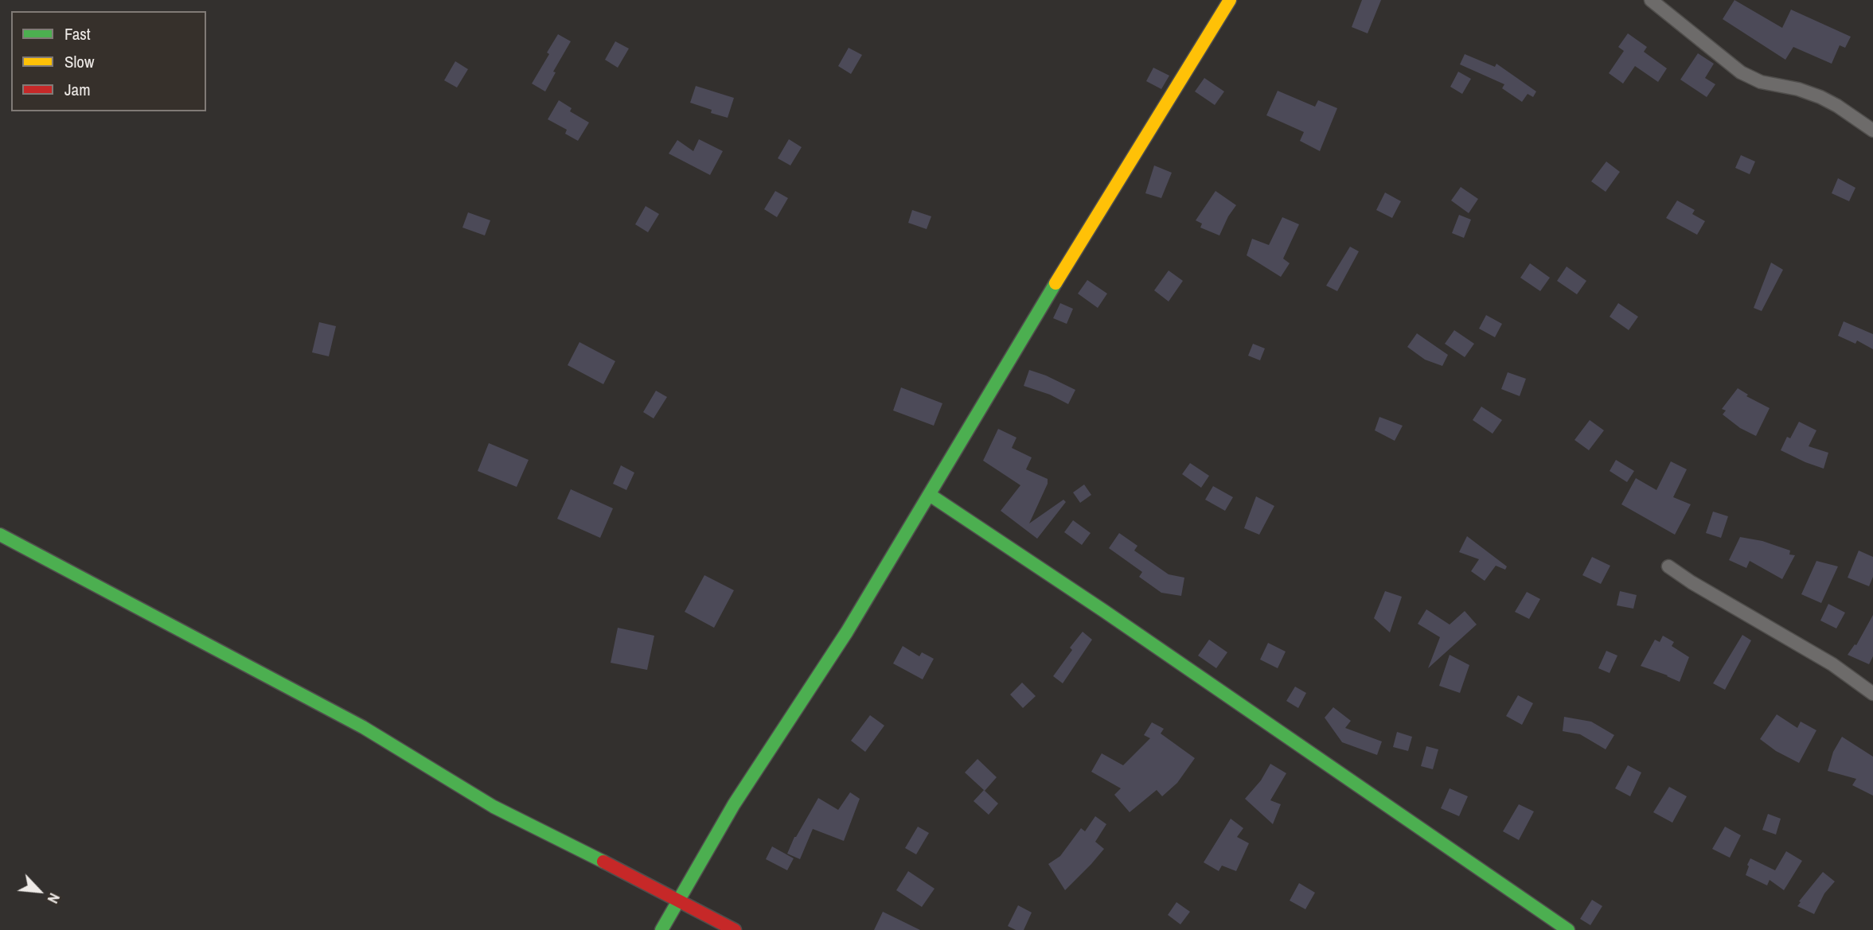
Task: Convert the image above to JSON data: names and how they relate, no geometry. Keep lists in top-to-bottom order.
{
  "legend": ["Fast", "Slow", "Jam"],
  "north": "bottom right"
}
